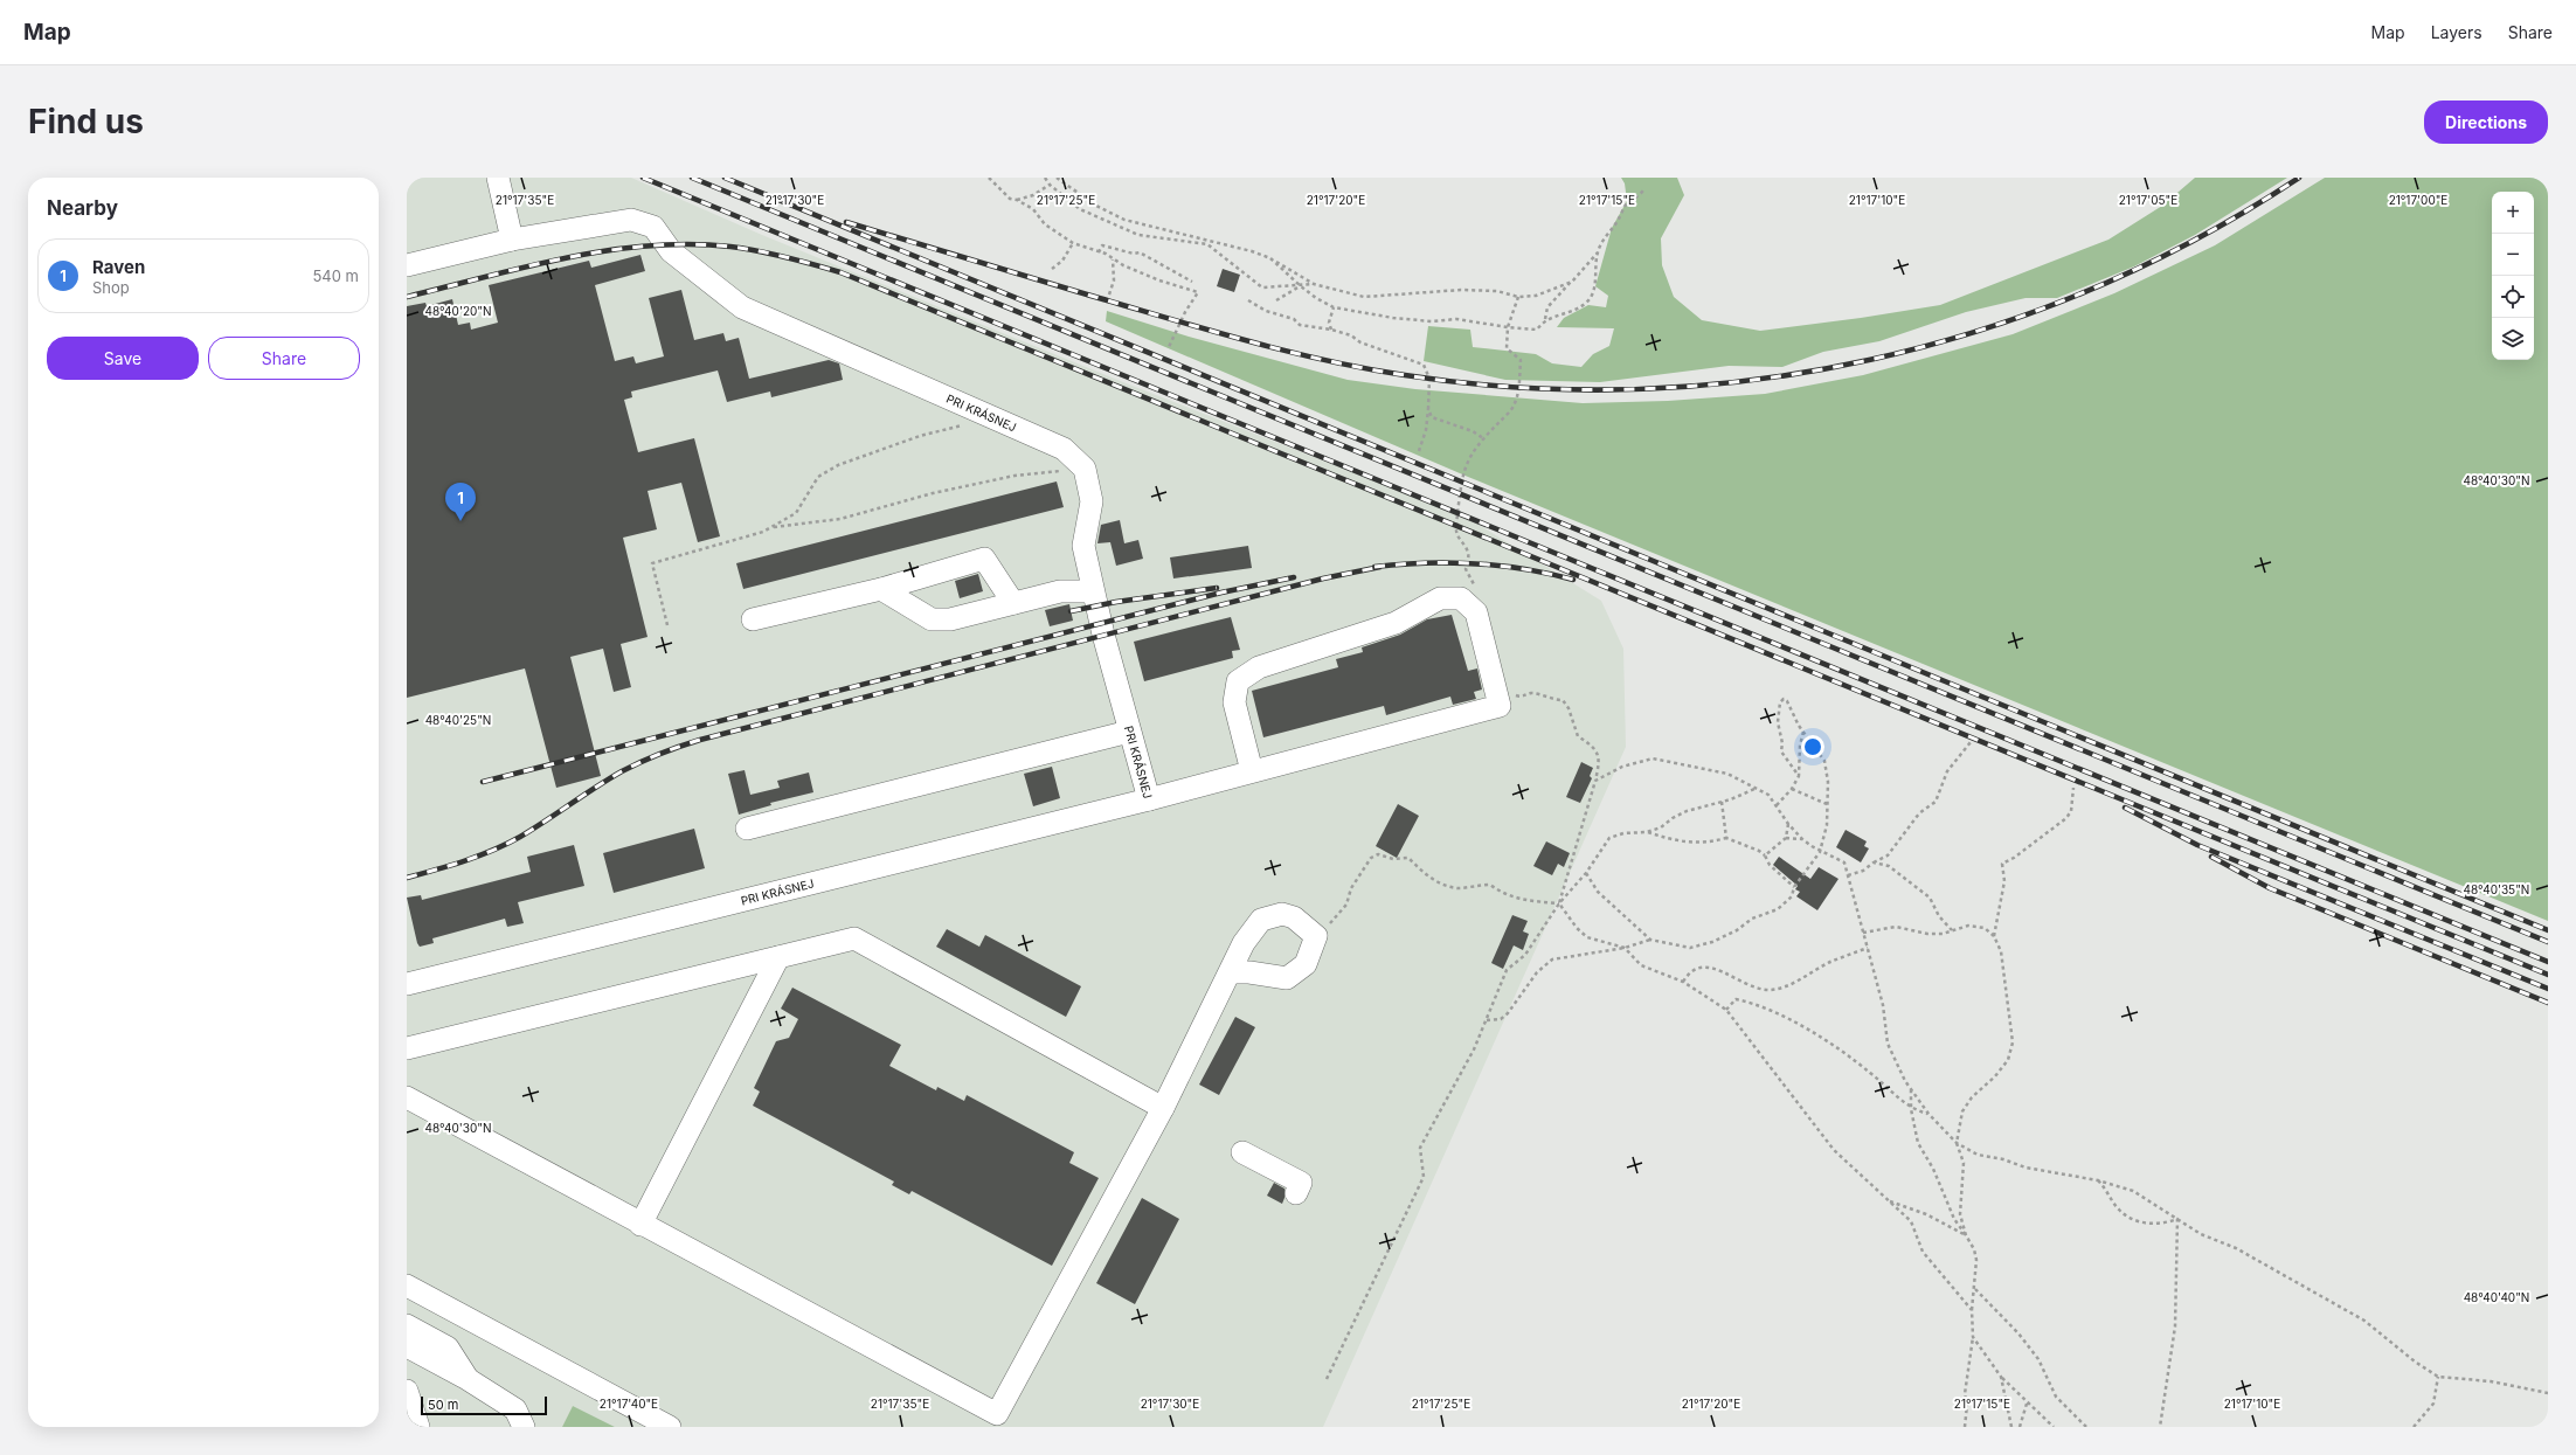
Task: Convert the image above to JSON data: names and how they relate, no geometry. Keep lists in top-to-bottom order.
{
  "streets": {
    "lane": ["PRI KRÁSNEJ"]
  },
  "scale_bar": "50 m",
  "page": {
    "header": "Map",
    "nav": ["Map", "Layers", "Share"],
    "buttons": [
      "Directions",
      ["Save", "Share"]
    ],
    "title": "Find us",
    "heading": "Nearby",
    "map_buttons": ["+", "−"],
    "list": [
      {
        "mark": "1",
        "name": "Raven",
        "note": "Shop",
        "value": "540 m"
      }
    ],
    "pins": "1",
    "scale": "50 m"
  },
  "coordinates": [
    "21°17'35\"E",
    "21°17'30\"E",
    "21°17'25\"E",
    "21°17'20\"E",
    "21°17'15\"E",
    "21°17'10\"E",
    "21°17'05\"E",
    "21°17'00\"E",
    "48°40'20\"N",
    "48°40'30\"N",
    "48°40'25\"N",
    "48°40'35\"N",
    "48°40'40\"N",
    "21°17'40\"E"
  ]
}
